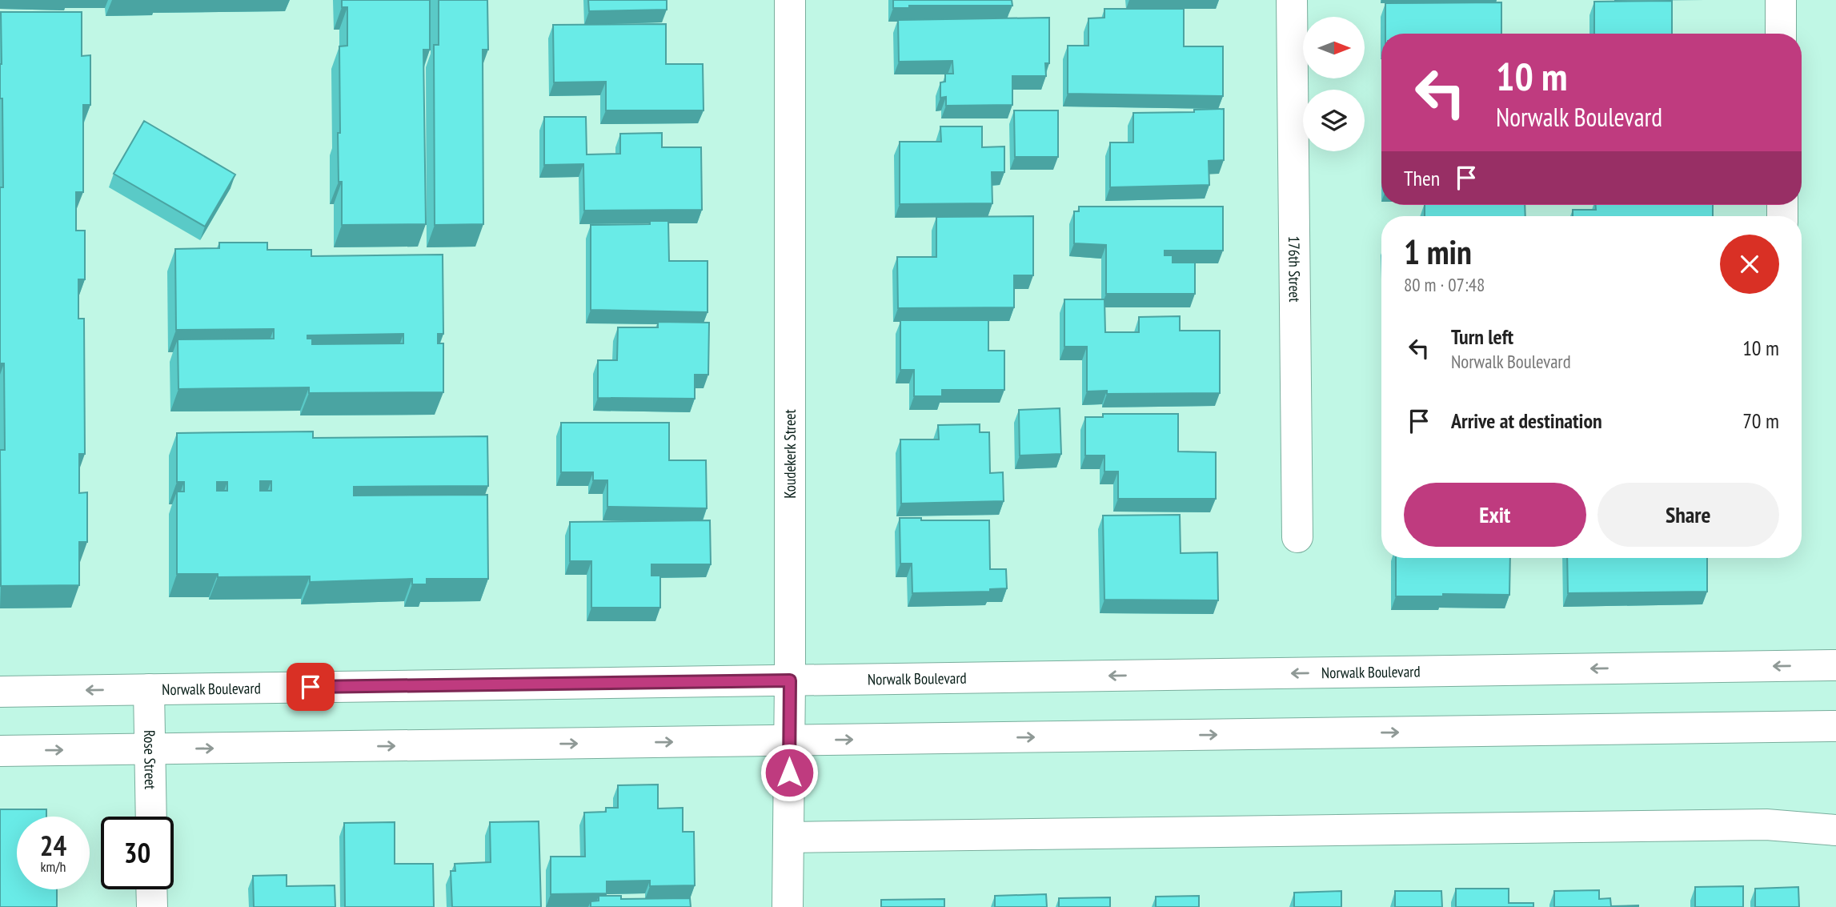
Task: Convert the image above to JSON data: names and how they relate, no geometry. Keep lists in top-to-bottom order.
{
  "streets": {
    "main road": [
      "176th Street",
      "Koudekerk Street",
      "Norwalk Boulevard",
      "Rose Street"
    ]
  },
  "crossings": [
    ["Koudekerk Street", "Norwalk Boulevard"],
    ["Norwalk Boulevard", "Rose Street"]
  ],
  "north": "right",
  "page": {
    "turn": ["10 m", "Norwalk Boulevard"],
    "then": "Then",
    "heading": ["1 min", "80 m · 07:48"],
    "list": [
      {
        "name": "Turn left",
        "note": "Norwalk Boulevard",
        "value": "10 m"
      },
      {
        "name": "Arrive at destination",
        "value": "70 m"
      }
    ],
    "buttons": ["Exit", "Share"],
    "speed": "24 km/h",
    "limit": "30"
  }
}
